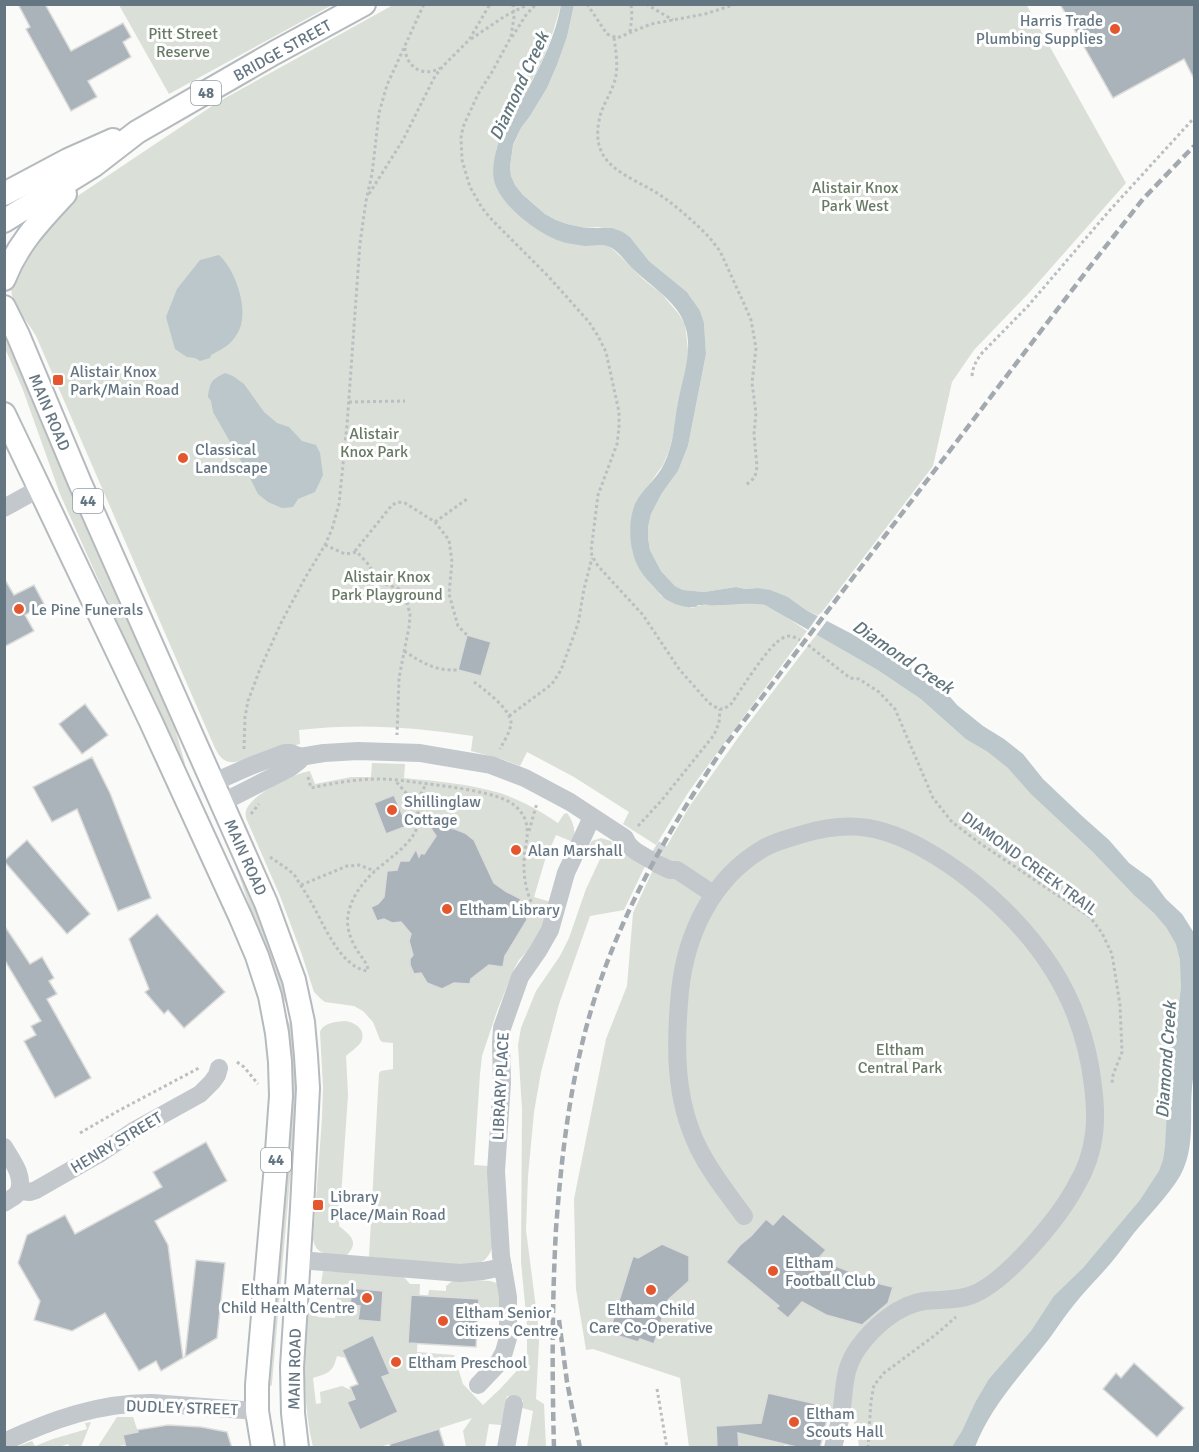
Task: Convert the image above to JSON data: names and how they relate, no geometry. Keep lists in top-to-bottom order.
{
  "streets": {
    "main road": [
      "BRIDGE STREET",
      "48",
      "MAIN ROAD",
      "44"
    ],
    "street": ["LIBRARY PLACE", "HENRY STREET", "DUDLEY STREET"],
    "path": ["DIAMOND CREEK TRAIL"]
  },
  "crossings": [
    ["MAIN ROAD", "DUDLEY STREET"]
  ],
  "water": ["Diamond Creek"],
  "parks": [
    "Pitt Street Reserve",
    "Alistair Knox Park West",
    "Alistair Knox Park",
    "Alistair Knox Park Playground",
    "Eltham Central Park"
  ],
  "places": {
    "other": [
      "Harris Trade Plumbing Supplies",
      "Classical Landscape",
      "Le Pine Funerals",
      "Shillinglaw Cottage",
      "Alan Marshall",
      "Eltham Library",
      "Eltham Football Club",
      "Eltham Child Care Co-Operative",
      "Eltham Maternal Child Health Centre",
      "Eltham Senior Citizens Centre",
      "Eltham Preschool",
      "Eltham Scouts Hall"
    ],
    "transit": ["Alistair Knox Park/Main Road", "Library Place/Main Road"]
  }
}
